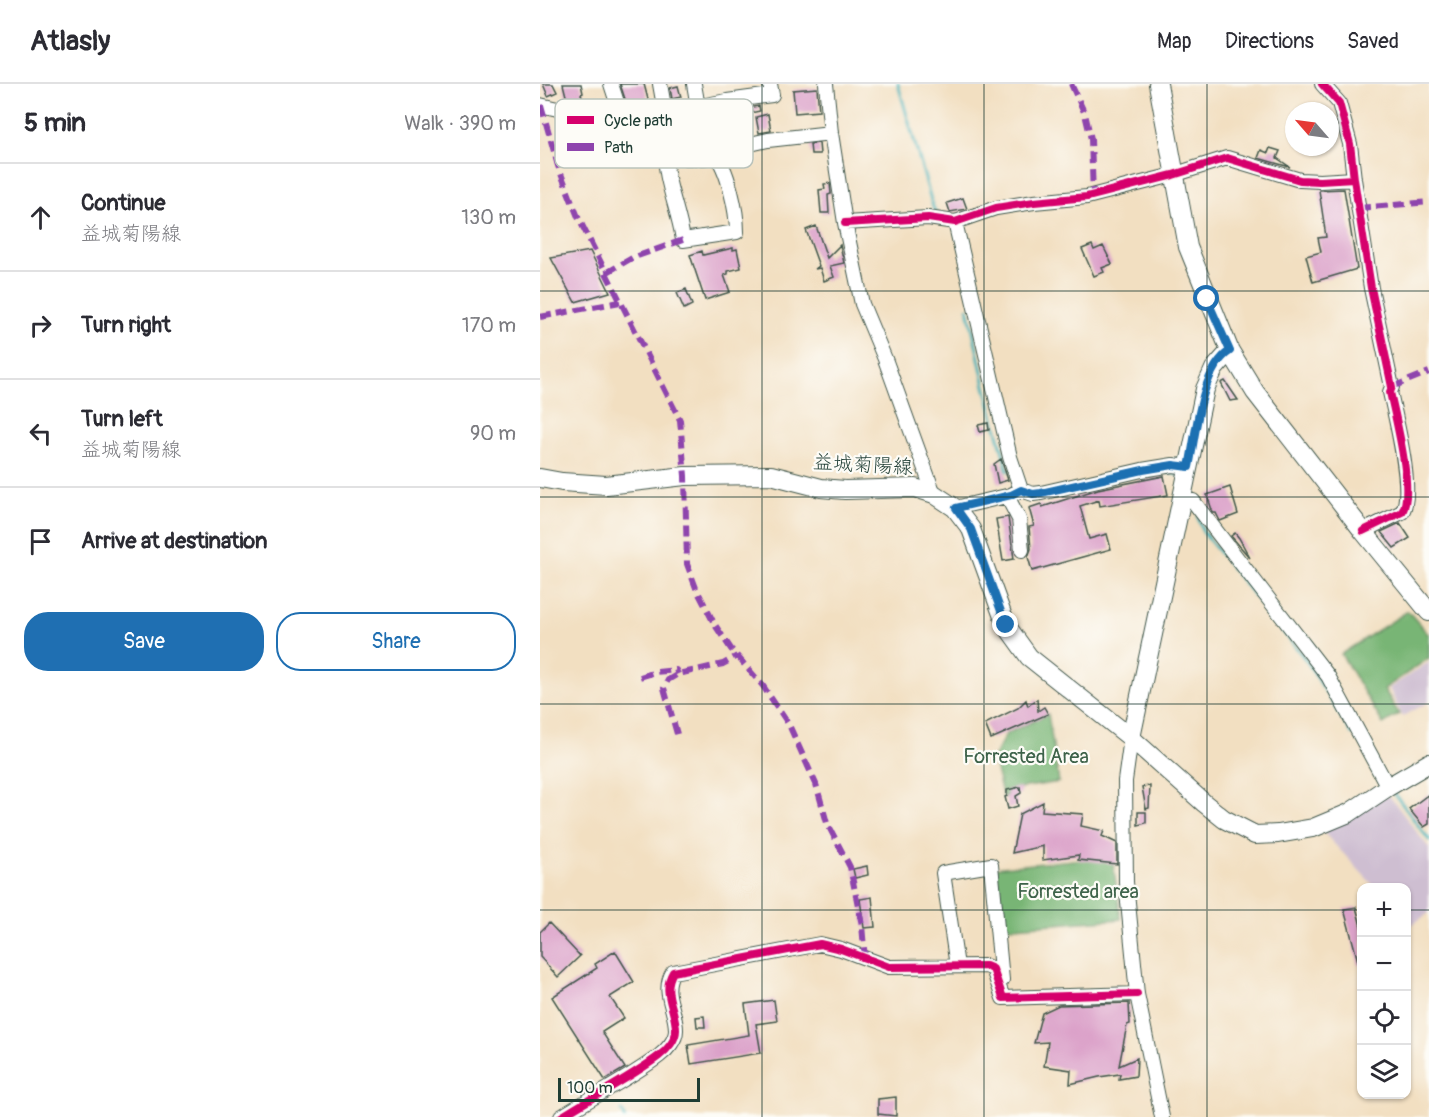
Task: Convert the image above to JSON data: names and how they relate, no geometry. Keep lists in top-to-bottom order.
{
  "streets": {
    "main road": ["益城菊陽線"]
  },
  "parks": ["Forrested Area", "Forrested area"],
  "legend": ["Cycle path", "Path"],
  "scale_bar": "100 m",
  "north": "top left",
  "page": {
    "header": "Atlasly",
    "nav": ["Map", "Directions", "Saved"],
    "heading": ["5 min", "Walk · 390 m"],
    "list": [
      ["Continue", "益城菊陽線", "130 m"],
      ["Turn right", "170 m"],
      ["Turn left", "益城菊陽線", "90 m"],
      "Arrive at destination"
    ],
    "buttons": ["Save", "Share"],
    "map_buttons": ["+", "−"],
    "scale": "100 m"
  }
}
